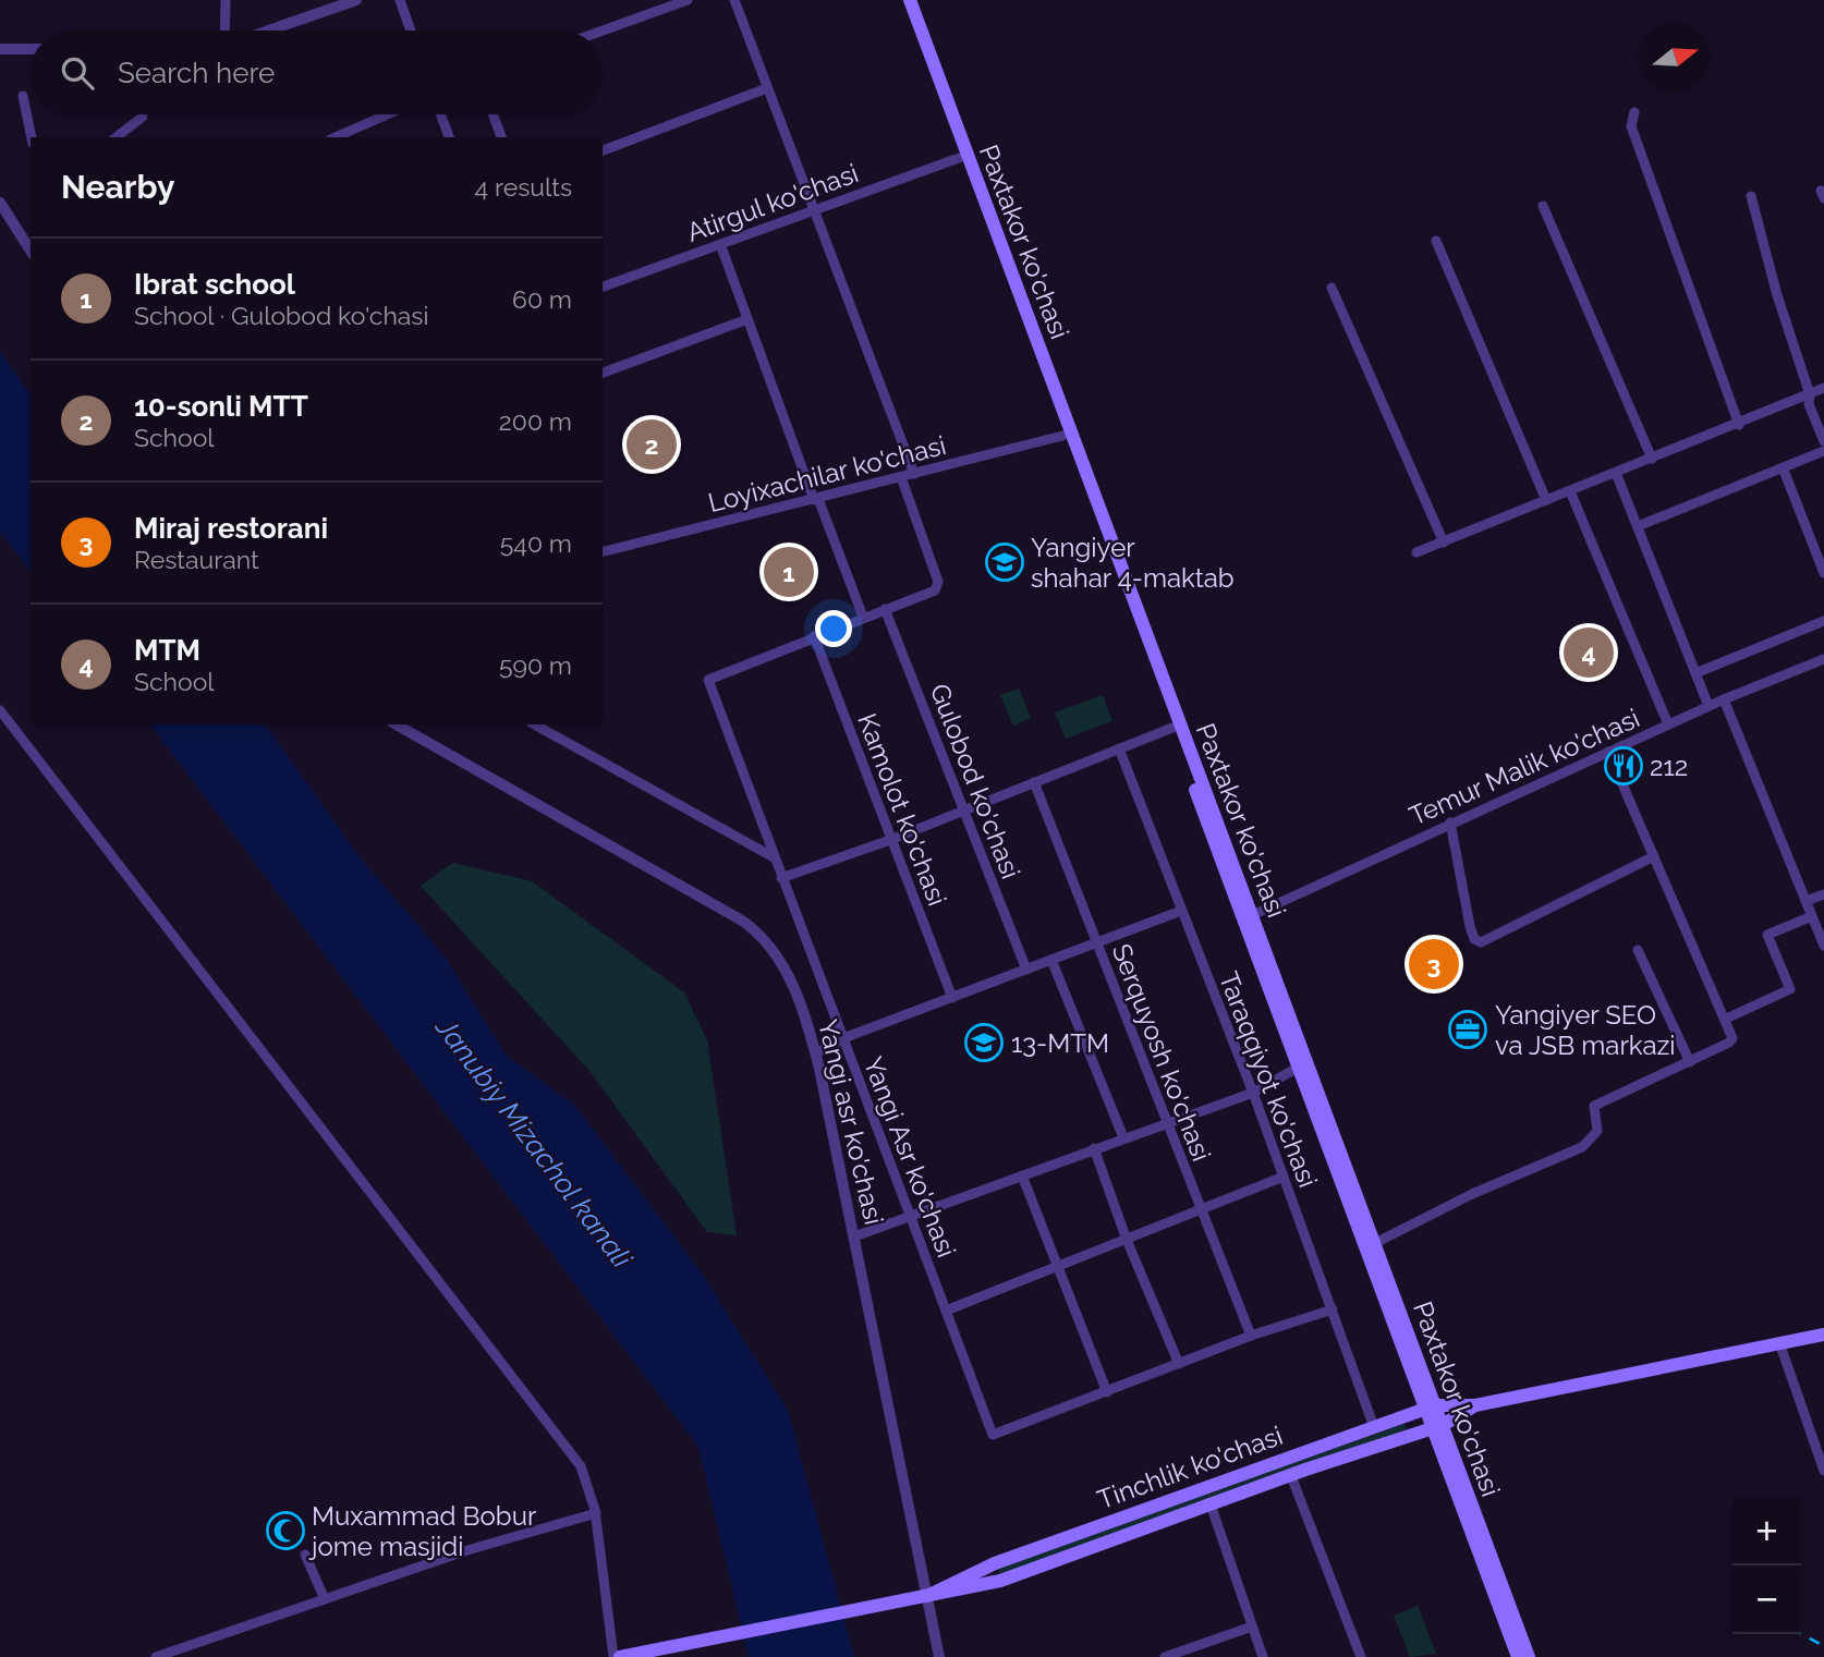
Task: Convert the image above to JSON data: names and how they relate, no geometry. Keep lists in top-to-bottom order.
{
  "streets": {
    "main road": ["Paxtakor ko'chasi", "Tinchlik ko'chasi"],
    "street": [
      "Atirgul ko'chasi",
      "Loyixachilar ko'chasi",
      "Temur Malik ko'chasi",
      "Gulobod ko'chasi",
      "Kamolot ko'chasi",
      "Serquyosh ko'chasi",
      "Taraqqiyot ko'chasi",
      "Yangi asr ko'chasi",
      "Yangi Asr ko'chasi"
    ]
  },
  "crossings": [
    ["Atirgul ko'chasi", "Paxtakor ko'chasi"],
    ["Paxtakor ko'chasi", "Loyixachilar ko'chasi"],
    ["Paxtakor ko'chasi", "Temur Malik ko'chasi"],
    ["Paxtakor ko'chasi", "Tinchlik ko'chasi"],
    ["Kamolot ko'chasi", "Yangi Asr ko'chasi"],
    ["Taraqqiyot ko'chasi", "Tinchlik ko'chasi"],
    ["Yangi asr ko'chasi", "Tinchlik ko'chasi"]
  ],
  "water": ["Janubiy Mizachol kanali"],
  "places": {
    "school or university": ["Yangiyer shahar 4-maktab", "13-MTM"],
    "restaurant": ["212"],
    "office": ["Yangiyer SEO va JSB markazi"],
    "mosque": ["Muxammad Bobur jome masjidi"]
  },
  "north": "right",
  "page": {
    "search": "Search here",
    "heading": ["Nearby", "4 results"],
    "list": [
      {
        "mark": "1",
        "name": "Ibrat school",
        "note": "School · Gulobod ko'chasi",
        "value": "60 m"
      },
      {
        "mark": "2",
        "name": "10-sonli MTT",
        "note": "School",
        "value": "200 m"
      },
      {
        "mark": "3",
        "name": "Miraj restorani",
        "note": "Restaurant",
        "value": "540 m"
      },
      {
        "mark": "4",
        "name": "MTM",
        "note": "School",
        "value": "590 m"
      }
    ],
    "pins": [
      "2",
      "1",
      "4",
      "3"
    ],
    "map_buttons": ["+", "−"]
  }
}
